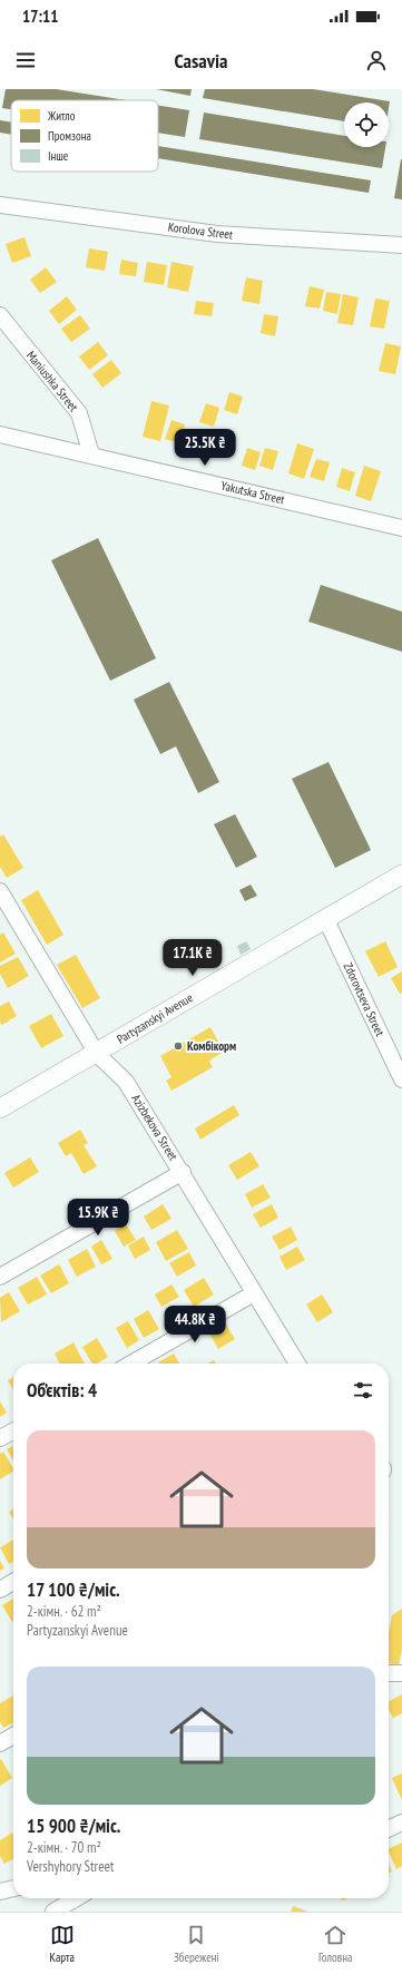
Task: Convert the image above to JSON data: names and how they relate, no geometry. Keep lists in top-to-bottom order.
{
  "streets": {
    "street": [
      "Korolova Street",
      "Maniushka Street",
      "Yakutska Street",
      "Zdorovtseva Street",
      "Partyzanskyi Avenue",
      "Azizbekova Street"
    ]
  },
  "crossings": [
    ["Maniushka Street", "Yakutska Street"],
    ["Zdorovtseva Street", "Partyzanskyi Avenue"],
    ["Partyzanskyi Avenue", "Azizbekova Street"]
  ],
  "places": ["Комбікорм"],
  "legend": ["Житло", "Промзона", "Інше"],
  "page": {
    "status": "17:11",
    "header": "Casavia",
    "price": [
      "25.5K ₴",
      "17.1K ₴",
      "15.9K ₴",
      "44.8K ₴"
    ],
    "heading": "Об’єктів: 4",
    "list": [
      {
        "name": "17 100 ₴/міс.",
        "note": "2-кімн. · 62 m² · Partyzanskyi Avenue"
      },
      {
        "name": "15 900 ₴/міс.",
        "note": "2-кімн. · 70 m² · Vershyhory Street"
      }
    ],
    "tabs": ["Карта", "Збережені", "Головна"]
  }
}
